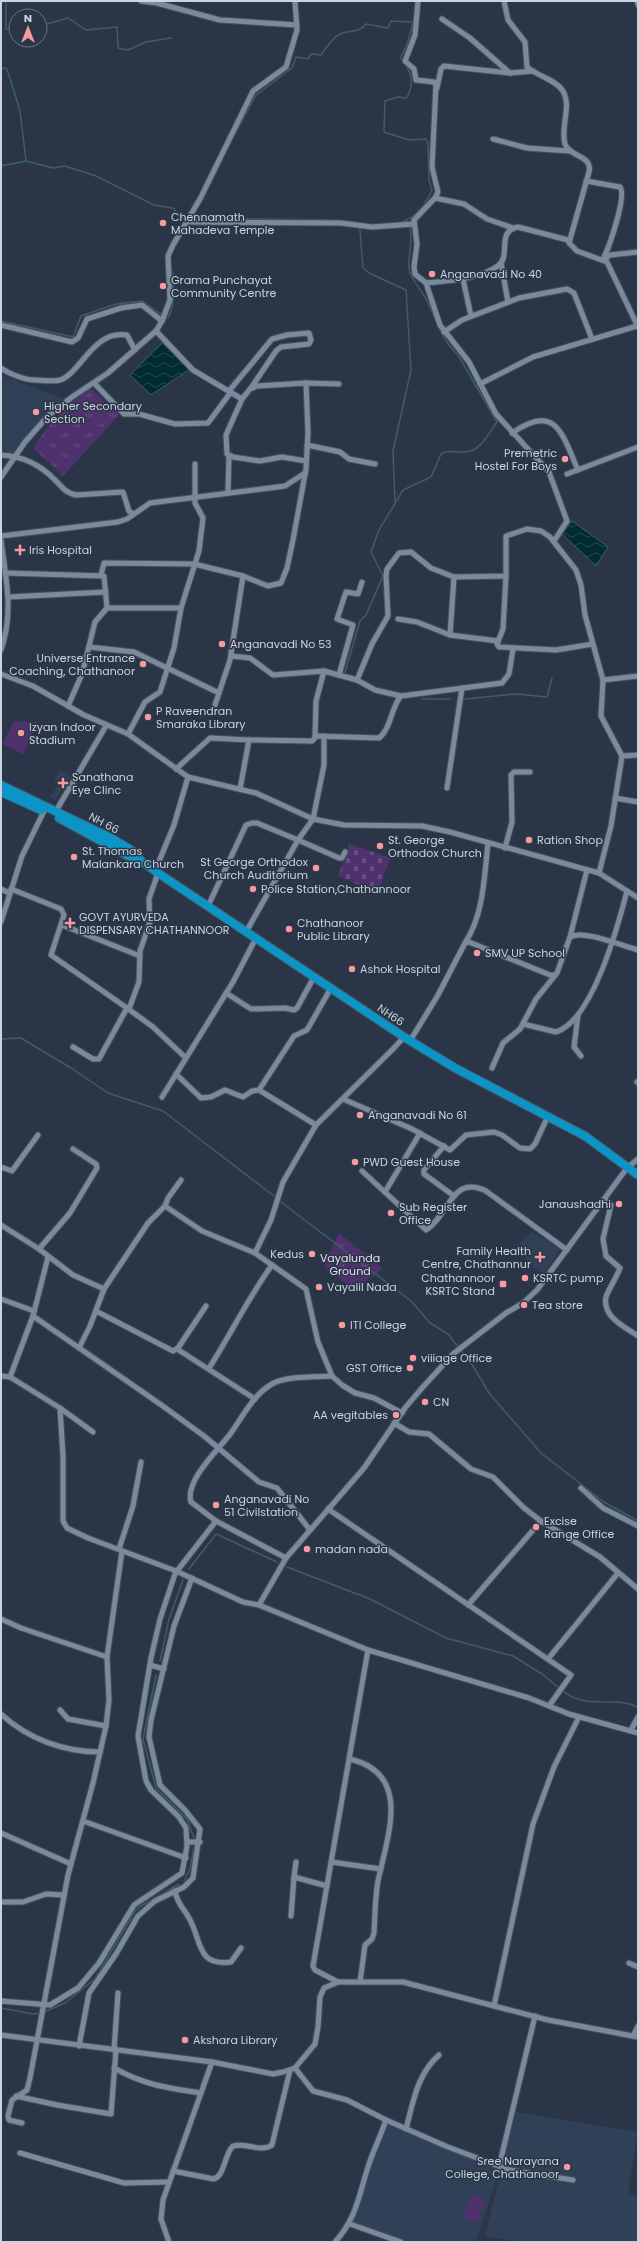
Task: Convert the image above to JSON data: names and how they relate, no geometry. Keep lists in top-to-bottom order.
{
  "streets": {
    "highway": ["NH 66", "NH66"]
  },
  "crossings": [
    ["NH 66", "NH66"]
  ],
  "parks": ["Vayalunda Ground"],
  "places": {
    "other": [
      "Chennamath Mahadeva Temple",
      "Anganavadi No 40",
      "Grama Punchayat Community Centre",
      "Higher Secondary Section",
      "Premetric Hostel For Boys",
      "Anganavadi No 53",
      "Universe Entrance Coaching, Chathanoor",
      "P Raveendran Smaraka Library",
      "Izyan Indoor Stadium",
      "Ration Shop",
      "St. George Orthodox Church",
      "St. Thomas Malankara Church",
      "St George Orthodox Church Auditorium",
      "Police Station,Chathannoor",
      "Chathanoor Public Library",
      "SMV UP School",
      "Ashok Hospital",
      "Anganavadi No 61",
      "PWD Guest House",
      "Janaushadhi",
      "Sub Register Office",
      "Kedus",
      "KSRTC pump",
      "Vayalil Nada",
      "Tea store",
      "ITI College",
      "viiiage Office",
      "GST Office",
      "CN",
      "AA vegitables",
      "Anganavadi No 51 Civilstation",
      "Excise Range Office",
      "madan nada",
      "Akshara Library",
      "Sree Narayana College, Chathanoor"
    ],
    "health": [
      "Iris Hospital",
      "Sanathana Eye Clinc",
      "GOVT AYURVEDA DISPENSARY CHATHANNOOR",
      "Family Health Centre, Chathannur"
    ],
    "transit": ["Chathannoor KSRTC Stand"]
  },
  "north": "top"
}
